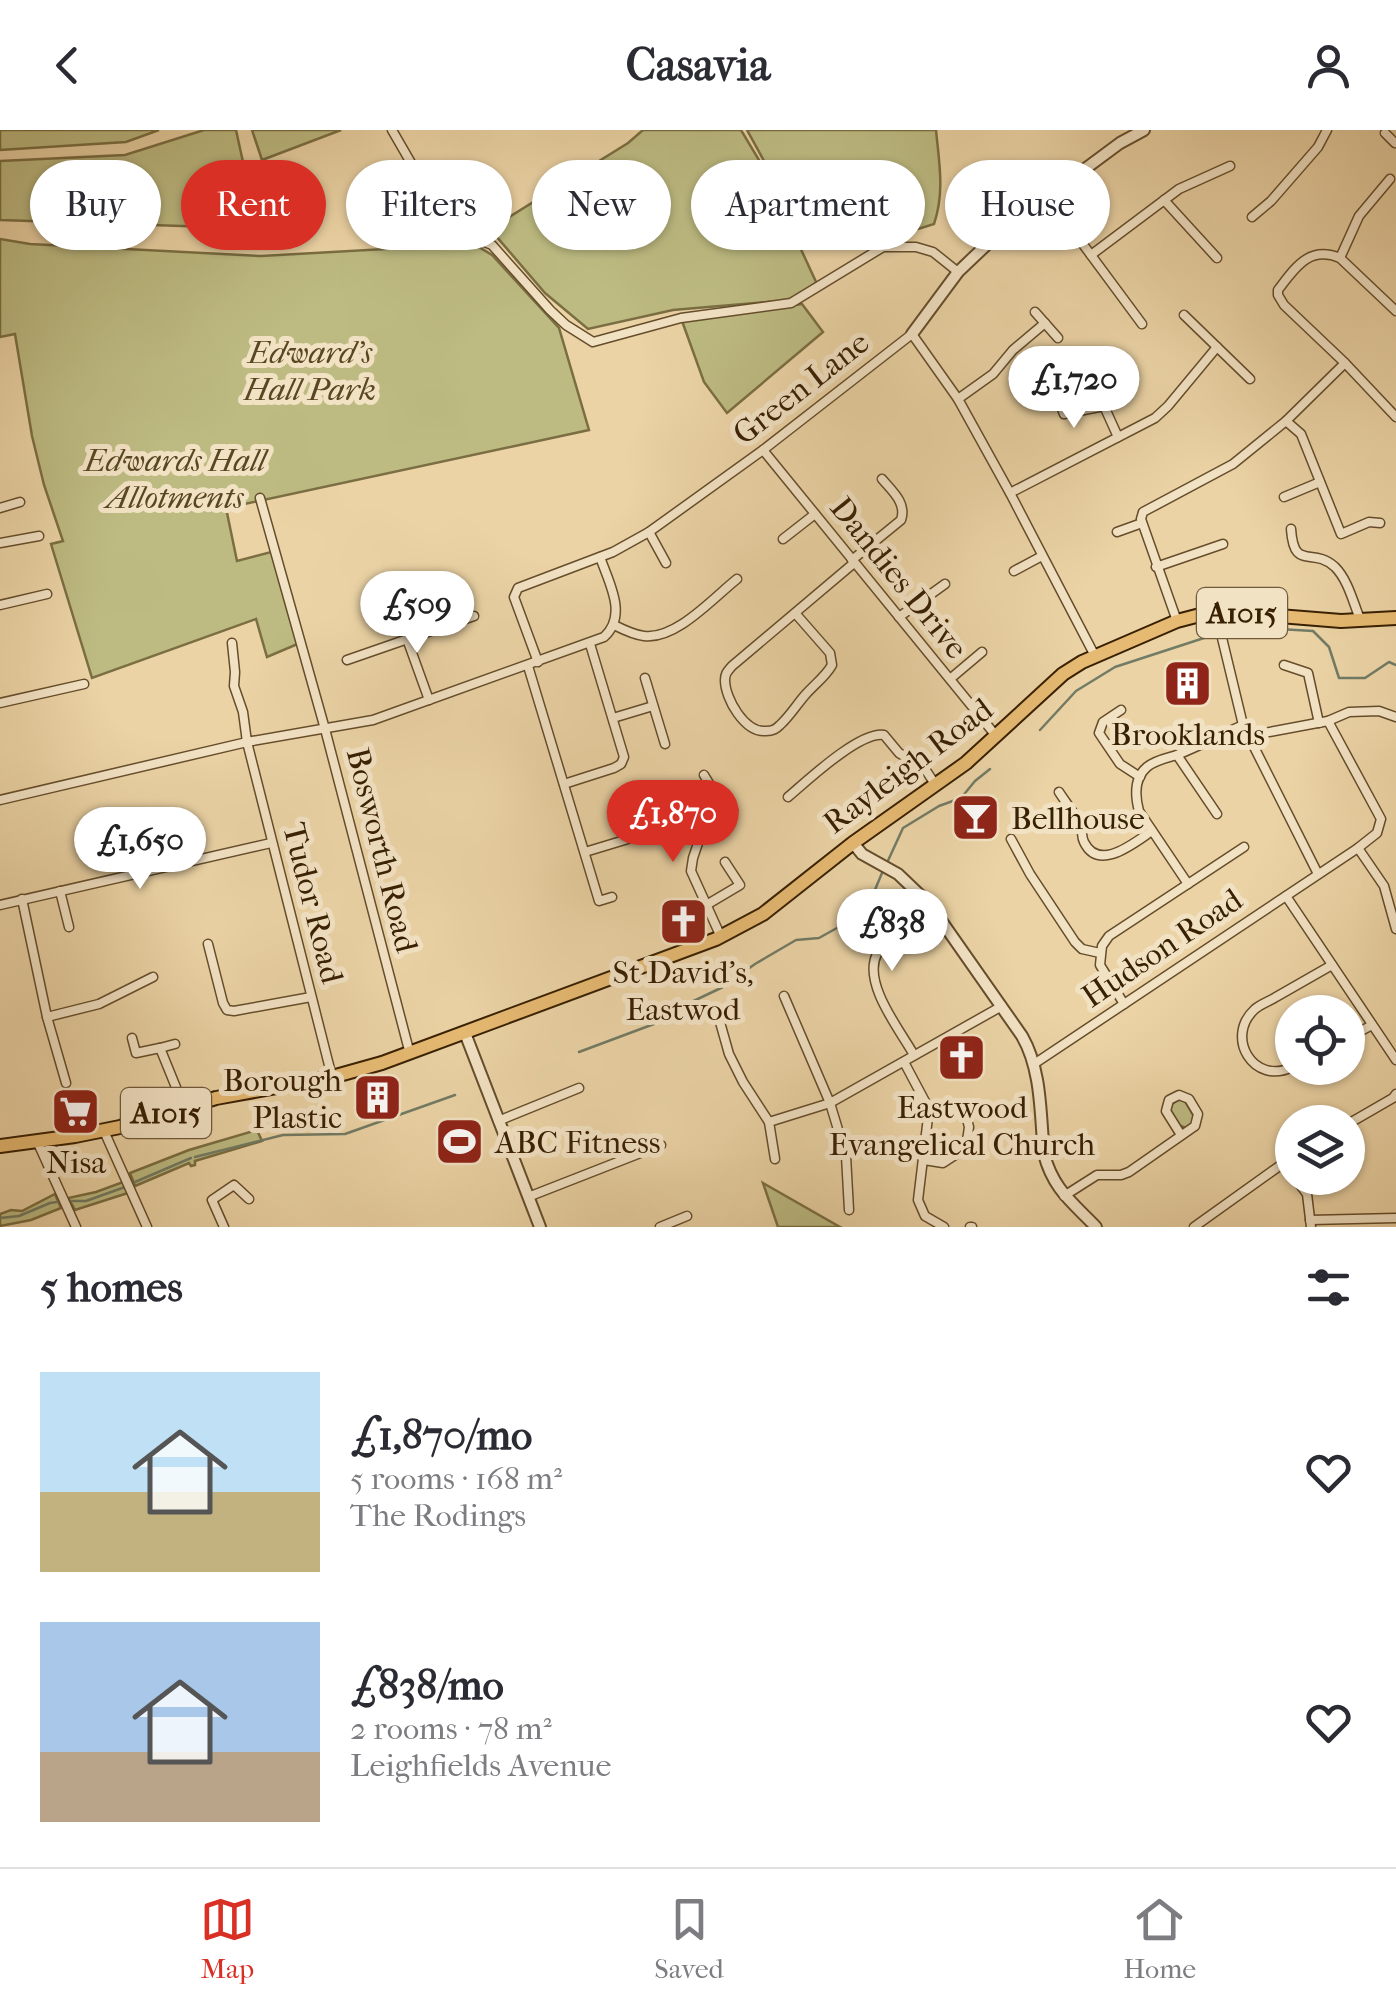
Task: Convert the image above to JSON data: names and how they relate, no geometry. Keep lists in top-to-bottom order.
{
  "streets": {
    "main road": ["A1015", "Rayleigh Road"],
    "street": [
      "Green Lane",
      "Dandies Drive",
      "Bosworth Road",
      "Tudor Road",
      "Hudson Road"
    ]
  },
  "crossings": [
    ["Green Lane", "Dandies Drive"],
    ["Dandies Drive", "Rayleigh Road"],
    ["Rayleigh Road", "Bosworth Road"],
    ["Rayleigh Road", "Tudor Road"]
  ],
  "parks": ["Edward's Hall Park", "Edwards Hall Allotments"],
  "places": {
    "building": ["Brooklands", "Borough Plastic"],
    "bar": ["Bellhouse"],
    "church": ["St David's, Eastwod", "Eastwood Evangelical Church"],
    "supermarket": ["Nisa"],
    "sports": ["ABC Fitness"]
  },
  "page": {
    "header": "Casavia",
    "chip": [
      "Buy",
      "Rent",
      "Filters",
      "New",
      "Apartment",
      "House"
    ],
    "price": [
      "£1,720",
      "£509",
      "£1,870",
      "£1,650",
      "£838"
    ],
    "heading": "5 homes",
    "list": [
      {
        "name": "£1,870/mo",
        "note": "5 rooms · 168 m² · The Rodings"
      },
      {
        "name": "£838/mo",
        "note": "2 rooms · 78 m² · Leighfields Avenue"
      }
    ],
    "tabs": ["Map", "Saved", "Home"]
  }
}
